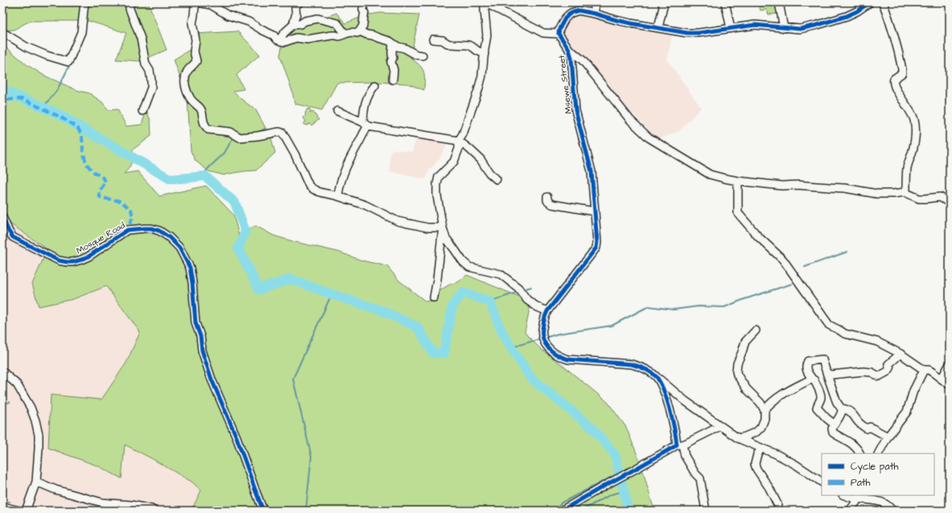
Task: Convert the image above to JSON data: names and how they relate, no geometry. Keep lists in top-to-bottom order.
{
  "streets": {
    "street": ["Msewe Street", "Mosque Road"]
  },
  "legend": ["Cycle path", "Path"]
}
